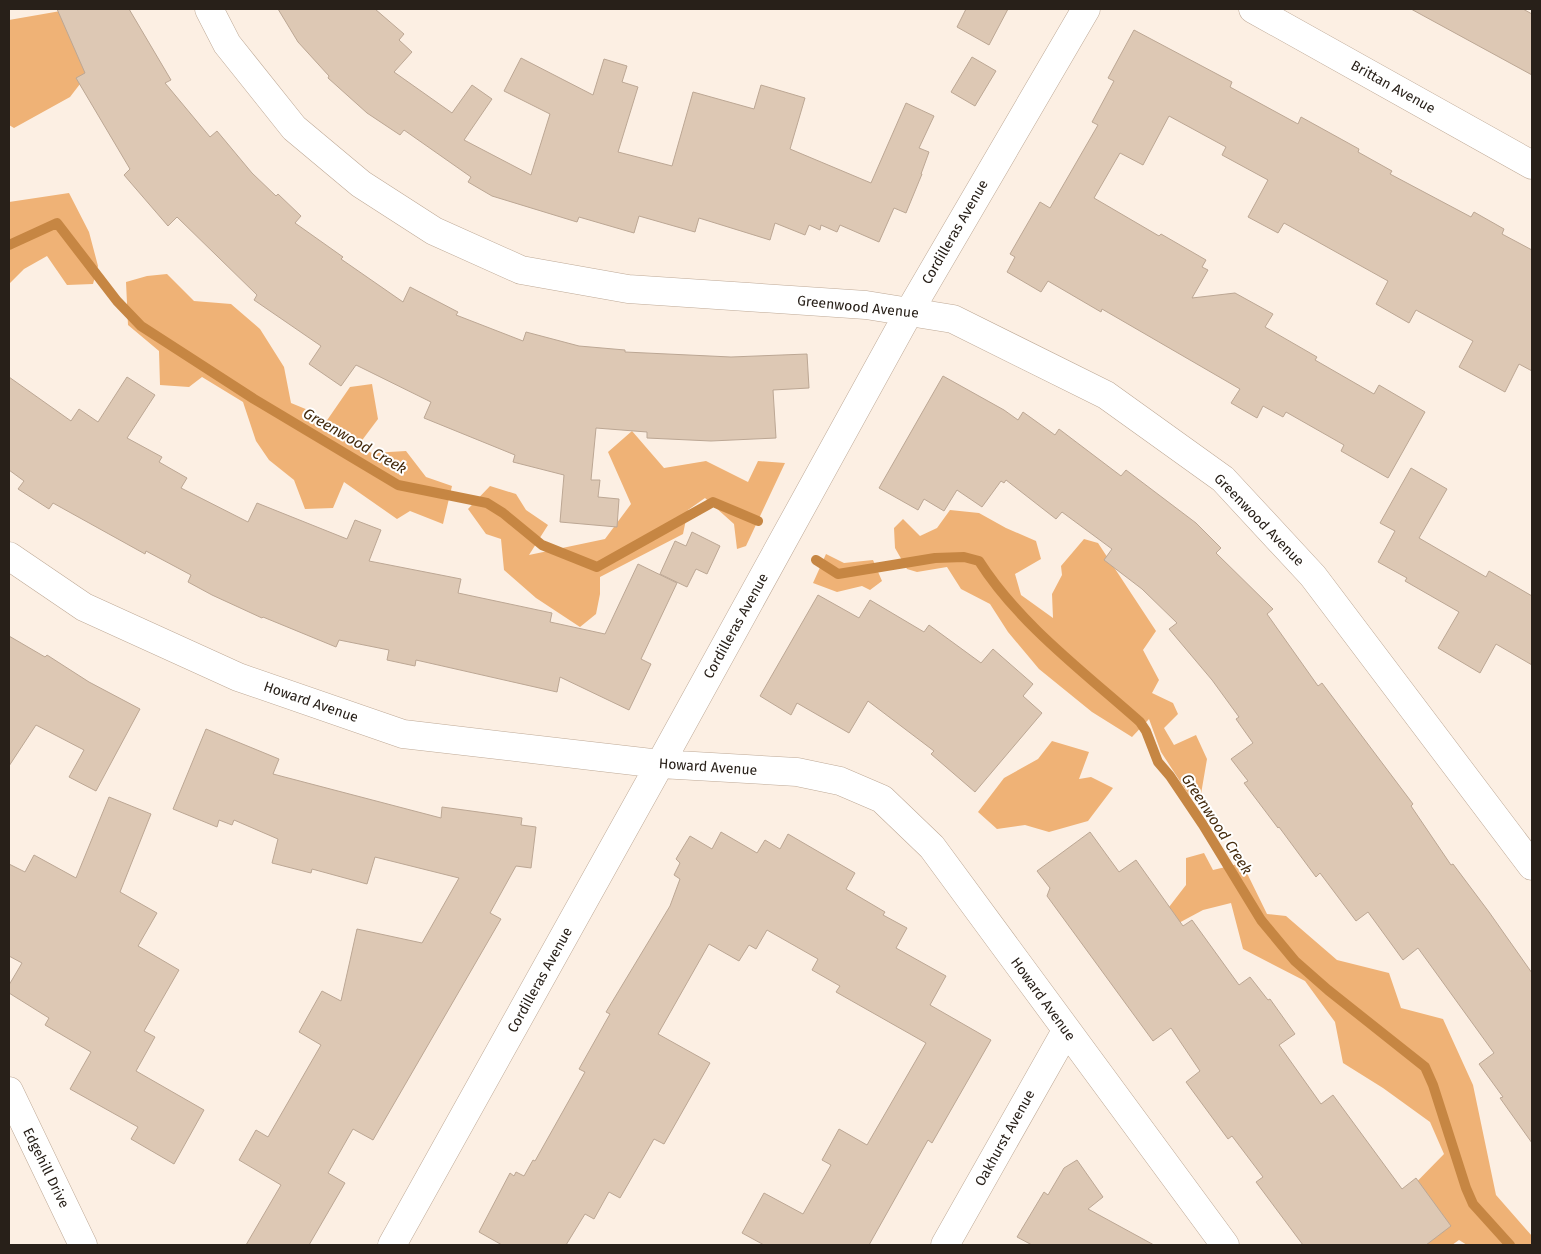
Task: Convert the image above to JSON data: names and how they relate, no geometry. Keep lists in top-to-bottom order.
{
  "streets": {
    "street": [
      "Brittan Avenue",
      "Cordilleras Avenue",
      "Greenwood Avenue",
      "Howard Avenue",
      "Oakhurst Avenue",
      "Edgehill Drive"
    ]
  },
  "crossings": [
    ["Cordilleras Avenue", "Greenwood Avenue"],
    ["Cordilleras Avenue", "Howard Avenue"],
    ["Howard Avenue", "Oakhurst Avenue"]
  ],
  "water": ["Greenwood Creek"]
}
